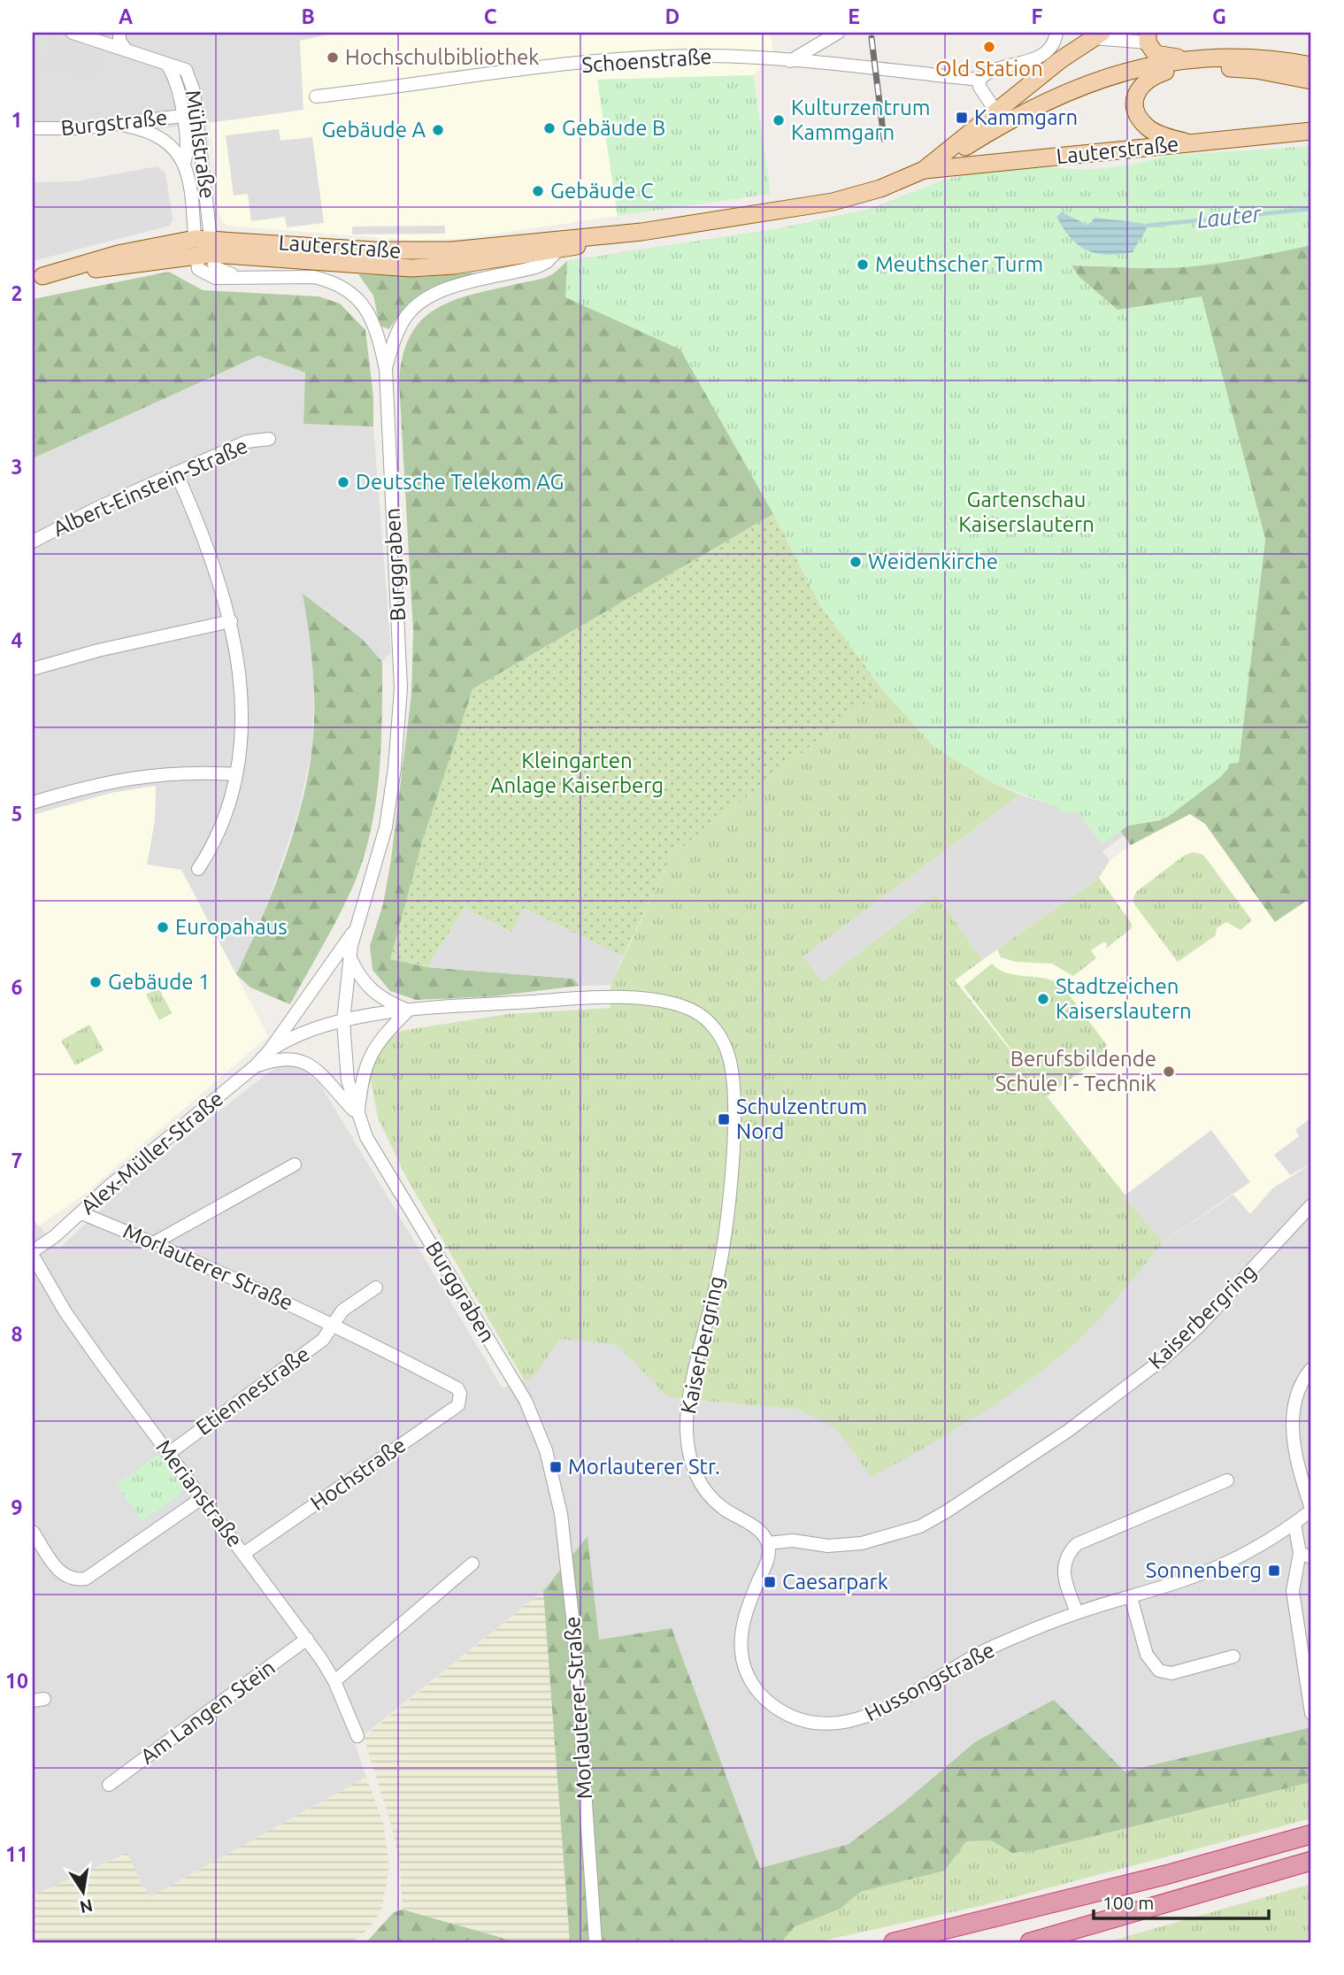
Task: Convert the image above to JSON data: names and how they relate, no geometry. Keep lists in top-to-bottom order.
{
  "streets": {
    "main road": ["Lauterstraße"],
    "street": [
      "Schoenstraße",
      "Burgstraße",
      "Mühlstraße",
      "Albert-Einstein-Straße",
      "Burggraben",
      "Alex-Müller-Straße",
      "Morlauterer Straße",
      "Kaiserbergring",
      "Etiennestraße",
      "Hochstraße",
      "Merianstraße",
      "Hussongstraße",
      "Am Langen Stein"
    ]
  },
  "crossings": [
    ["Burgstraße", "Mühlstraße"],
    ["Mühlstraße", "Lauterstraße"],
    ["Mühlstraße", "Burggraben"],
    ["Lauterstraße", "Burggraben"],
    ["Burggraben", "Alex-Müller-Straße"],
    ["Burggraben", "Morlauterer Straße"],
    ["Burggraben", "Kaiserbergring"],
    ["Alex-Müller-Straße", "Morlauterer Straße"],
    ["Alex-Müller-Straße", "Kaiserbergring"],
    ["Alex-Müller-Straße", "Merianstraße"],
    ["Morlauterer Straße", "Etiennestraße"],
    ["Morlauterer Straße", "Hochstraße"],
    ["Kaiserbergring", "Hussongstraße"],
    ["Etiennestraße", "Merianstraße"],
    ["Hochstraße", "Merianstraße"],
    ["Merianstraße", "Am Langen Stein"]
  ],
  "water": ["Lauter"],
  "parks": ["Gartenschau Kaiserslautern", "Kleingarten Anlage Kaiserberg"],
  "places": {
    "other": [
      "Old Station",
      "Hochschulbibliothek",
      "Kulturzentrum Kammgarn",
      "Gebäude B",
      "Gebäude A",
      "Gebäude C",
      "Meuthscher Turm",
      "Deutsche Telekom AG",
      "Weidenkirche",
      "Europahaus",
      "Gebäude 1",
      "Stadtzeichen Kaiserslautern",
      "Berufsbildende Schule I - Technik"
    ],
    "transit": [
      "Kammgarn",
      "Schulzentrum Nord",
      "Morlauterer Str.",
      "Sonnenberg",
      "Caesarpark"
    ]
  },
  "scale_bar": "100 m",
  "north": "bottom",
  "grid": {
    "columns": [
      "A",
      "B",
      "C",
      "D",
      "E",
      "F",
      "G"
    ],
    "rows": [
      "1",
      "2",
      "3",
      "4",
      "5",
      "6",
      "7",
      "8",
      "9",
      "10",
      "11"
    ]
  }
}
